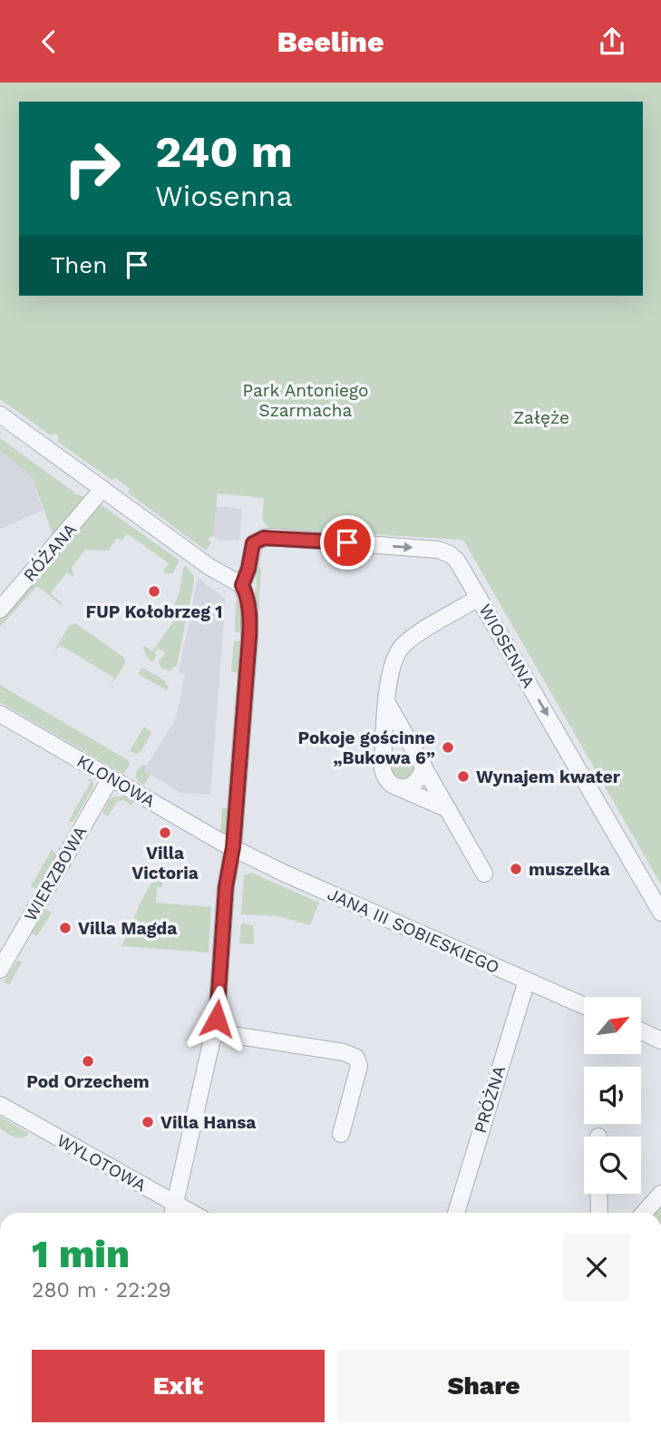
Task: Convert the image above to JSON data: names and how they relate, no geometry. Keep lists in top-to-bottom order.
{
  "streets": {
    "street": [
      "RÓŻANA",
      "WIOSENNA",
      "KLONOWA",
      "WIERZBOWA",
      "JANA III SOBIESKIEGO",
      "PRÓŻNA",
      "WYLOTOWA"
    ]
  },
  "crossings": [
    ["KLONOWA", "WIERZBOWA"],
    ["KLONOWA", "JANA III SOBIESKIEGO"],
    ["JANA III SOBIESKIEGO", "PRÓŻNA"]
  ],
  "parks": ["Park Antoniego Szarmacha", "Załęże"],
  "places": [
    "FUP Kołobrzeg 1",
    "Pokoje gościnne „Bukowa 6”",
    "Wynajem kwater",
    "Villa Victoria",
    "muszelka",
    "Villa Magda",
    "Pod Orzechem",
    "Villa Hansa"
  ],
  "north": "top right",
  "page": {
    "header": "Beeline",
    "turn": ["240 m", "Wiosenna"],
    "then": "Then",
    "heading": ["1 min", "280 m · 22:29"],
    "buttons": ["Exit", "Share"]
  }
}
